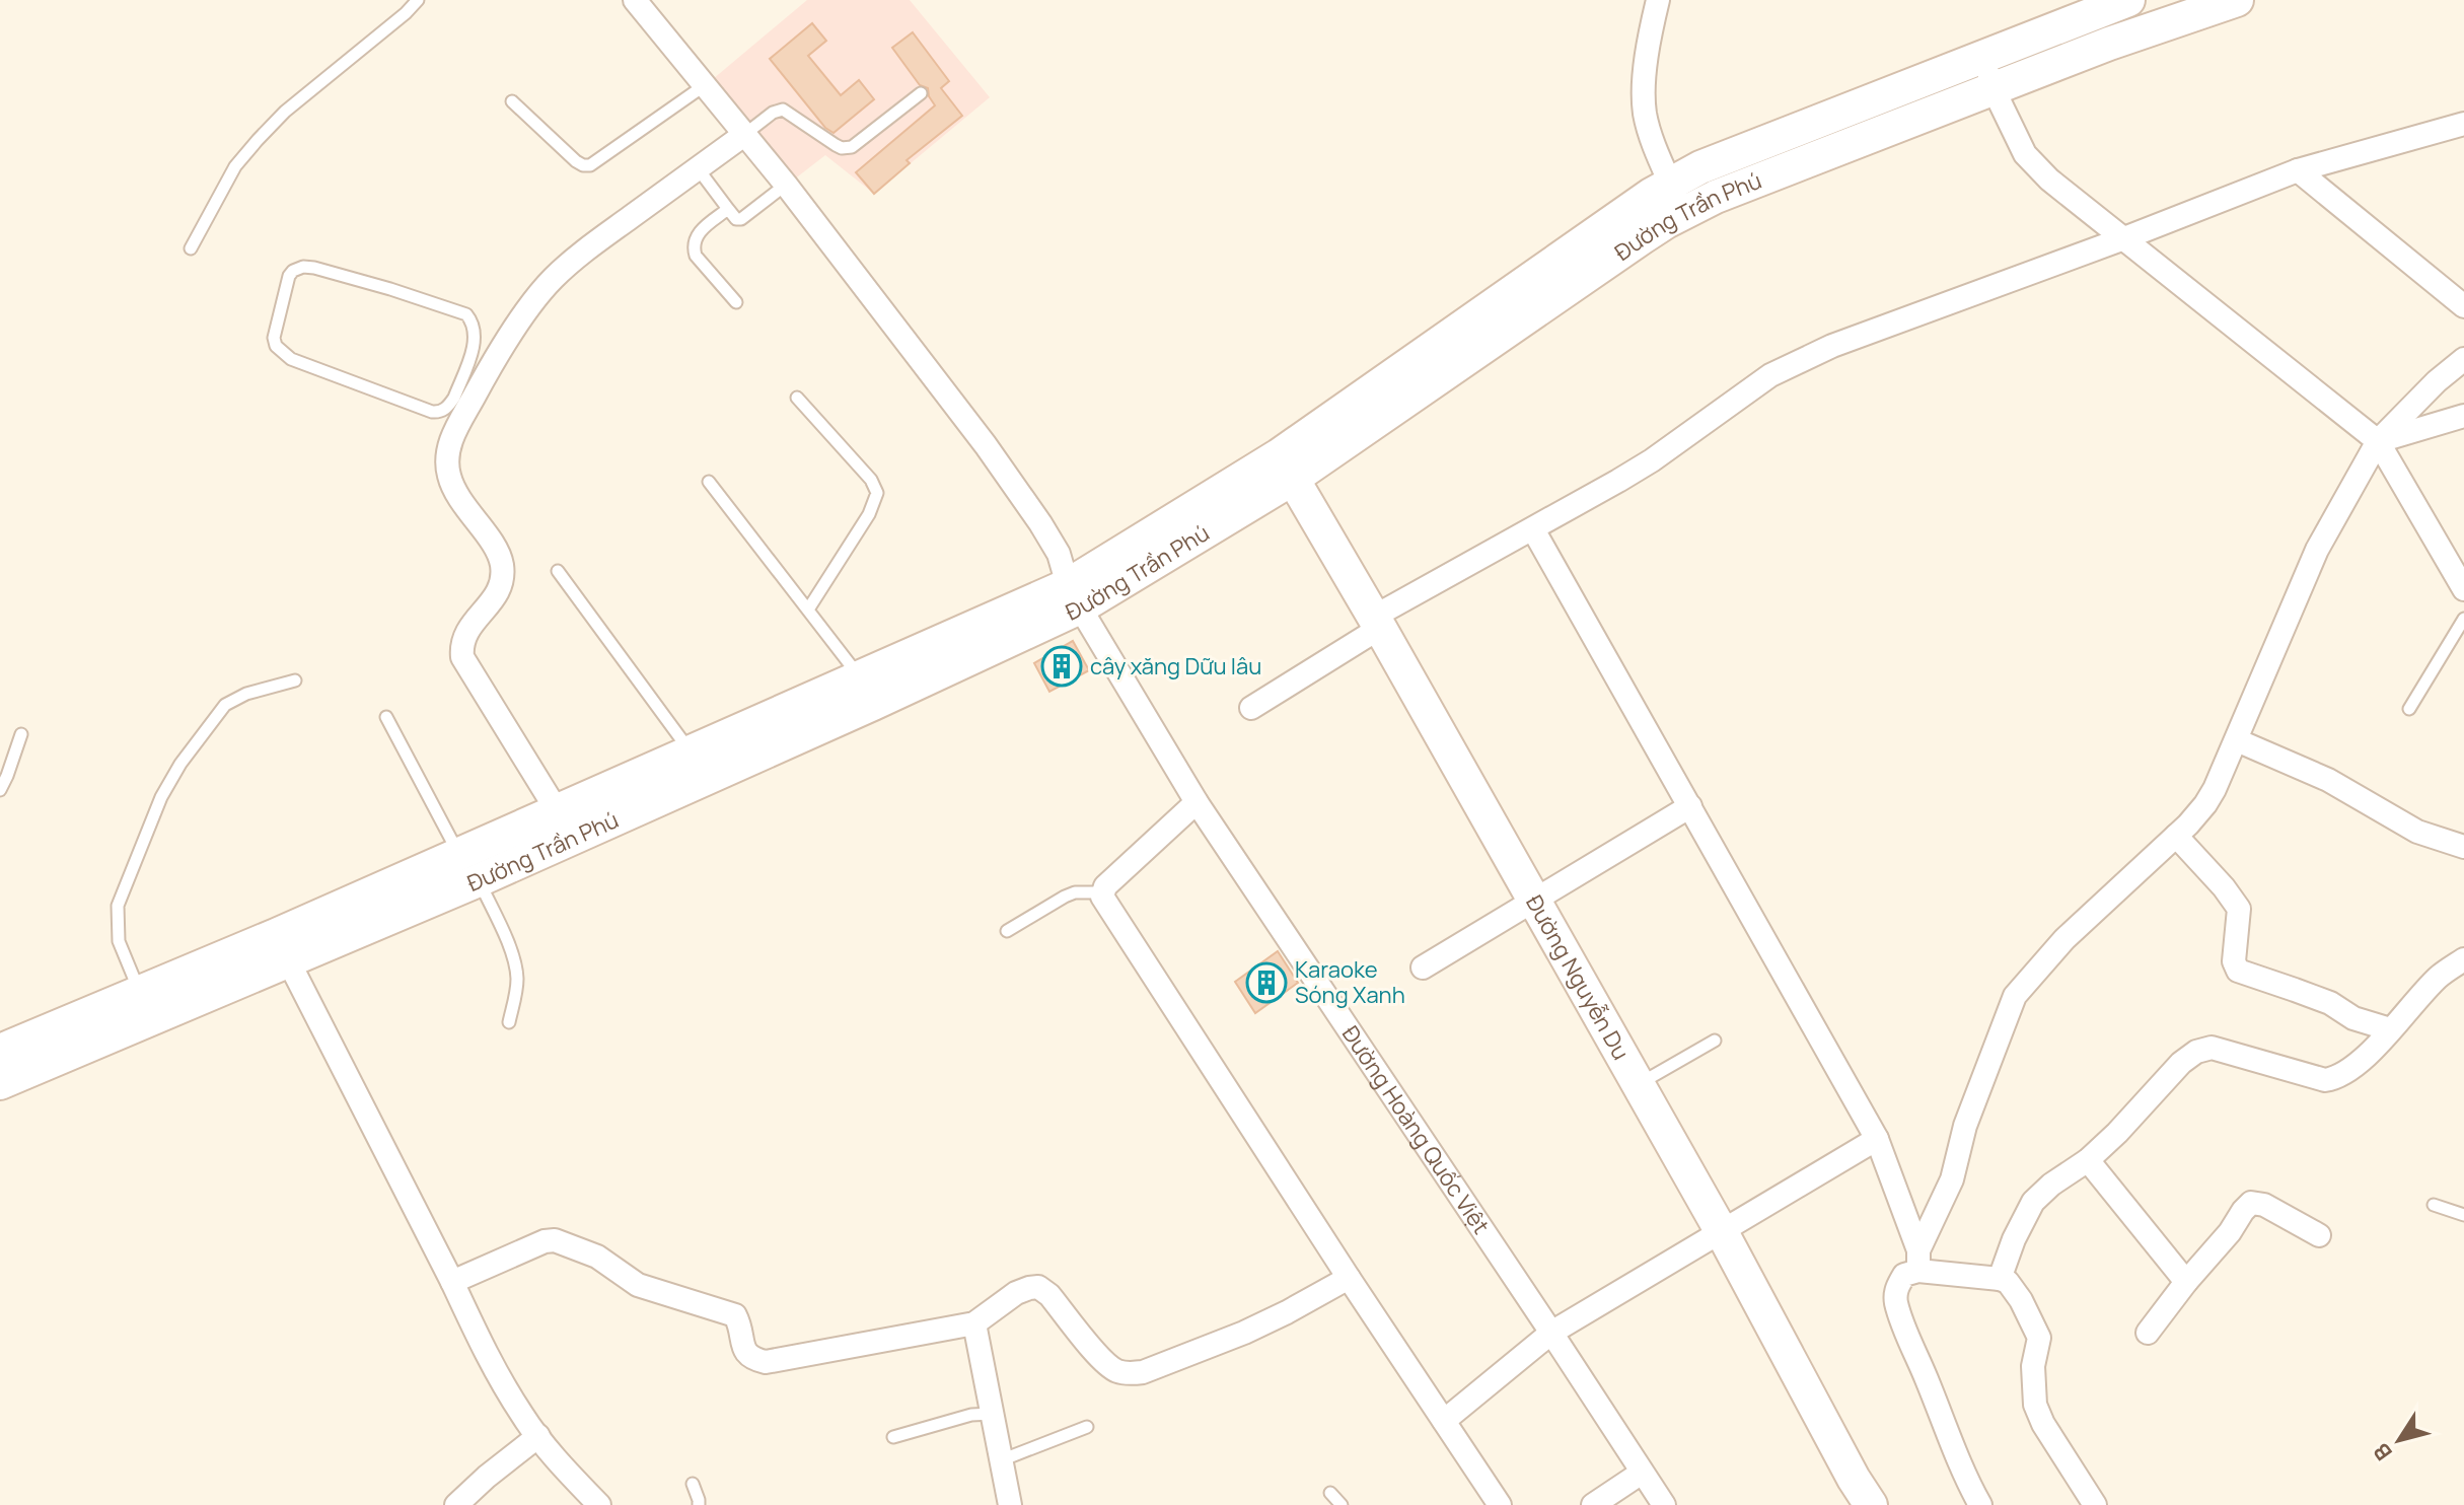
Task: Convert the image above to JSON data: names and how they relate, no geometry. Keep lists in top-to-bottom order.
{
  "streets": {
    "main road": ["Đường Trần Phú", "Đường Nguyễn Du"],
    "street": ["Đường Hoàng Quốc Việt"]
  },
  "crossings": [
    ["Đường Trần Phú", "Đường Nguyễn Du"],
    ["Đường Trần Phú", "Đường Hoàng Quốc Việt"]
  ],
  "places": {
    "building": ["cây xăng Dữu lâu", "Karaoke Sóng Xanh"]
  },
  "north": "bottom left"
}
